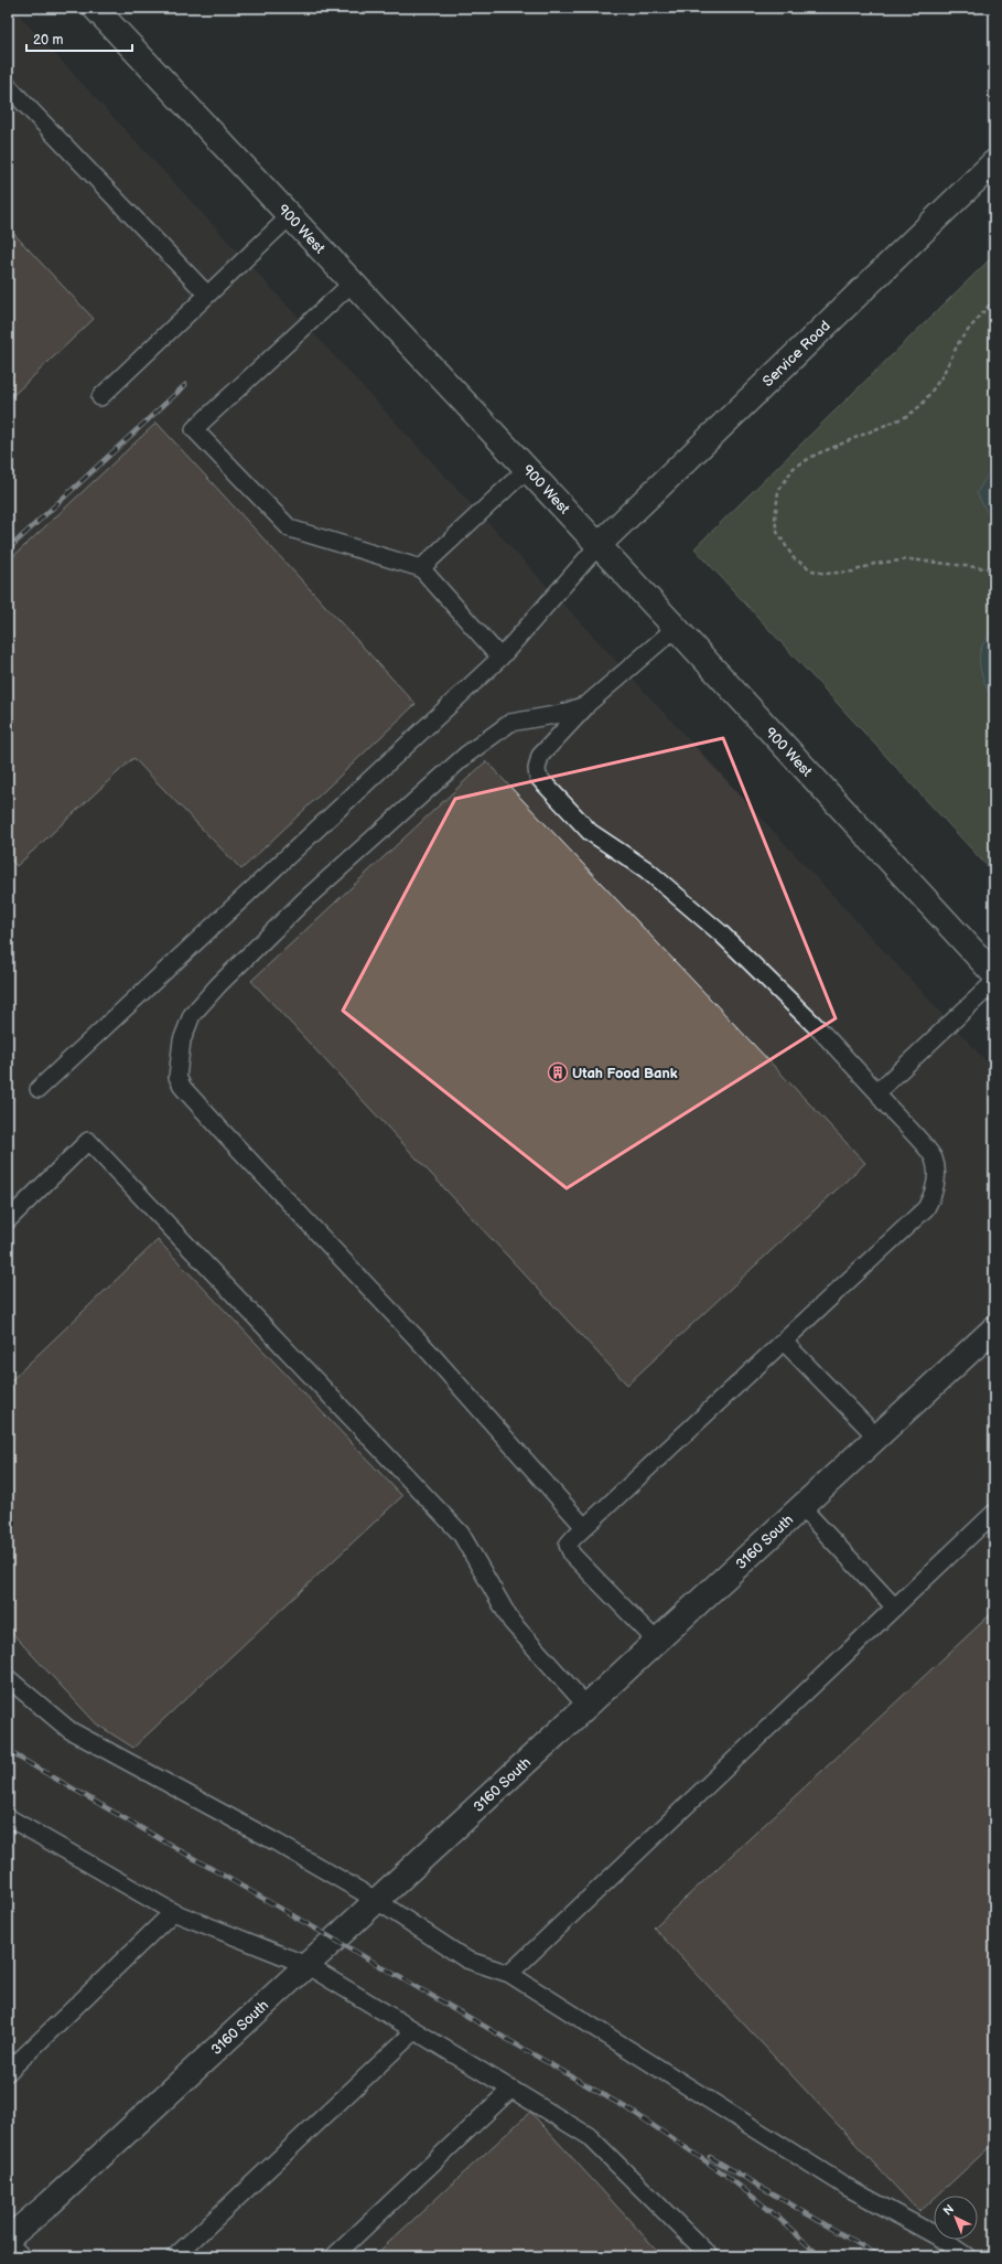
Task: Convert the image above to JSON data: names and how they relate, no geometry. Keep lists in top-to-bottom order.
{
  "streets": {
    "street": ["900 West", "Service Road", "3160 South"]
  },
  "crossings": [
    ["900 West", "Service Road"]
  ],
  "places": {
    "building": ["Utah Food Bank"]
  },
  "scale_bar": "20 m",
  "north": "top left"
}
